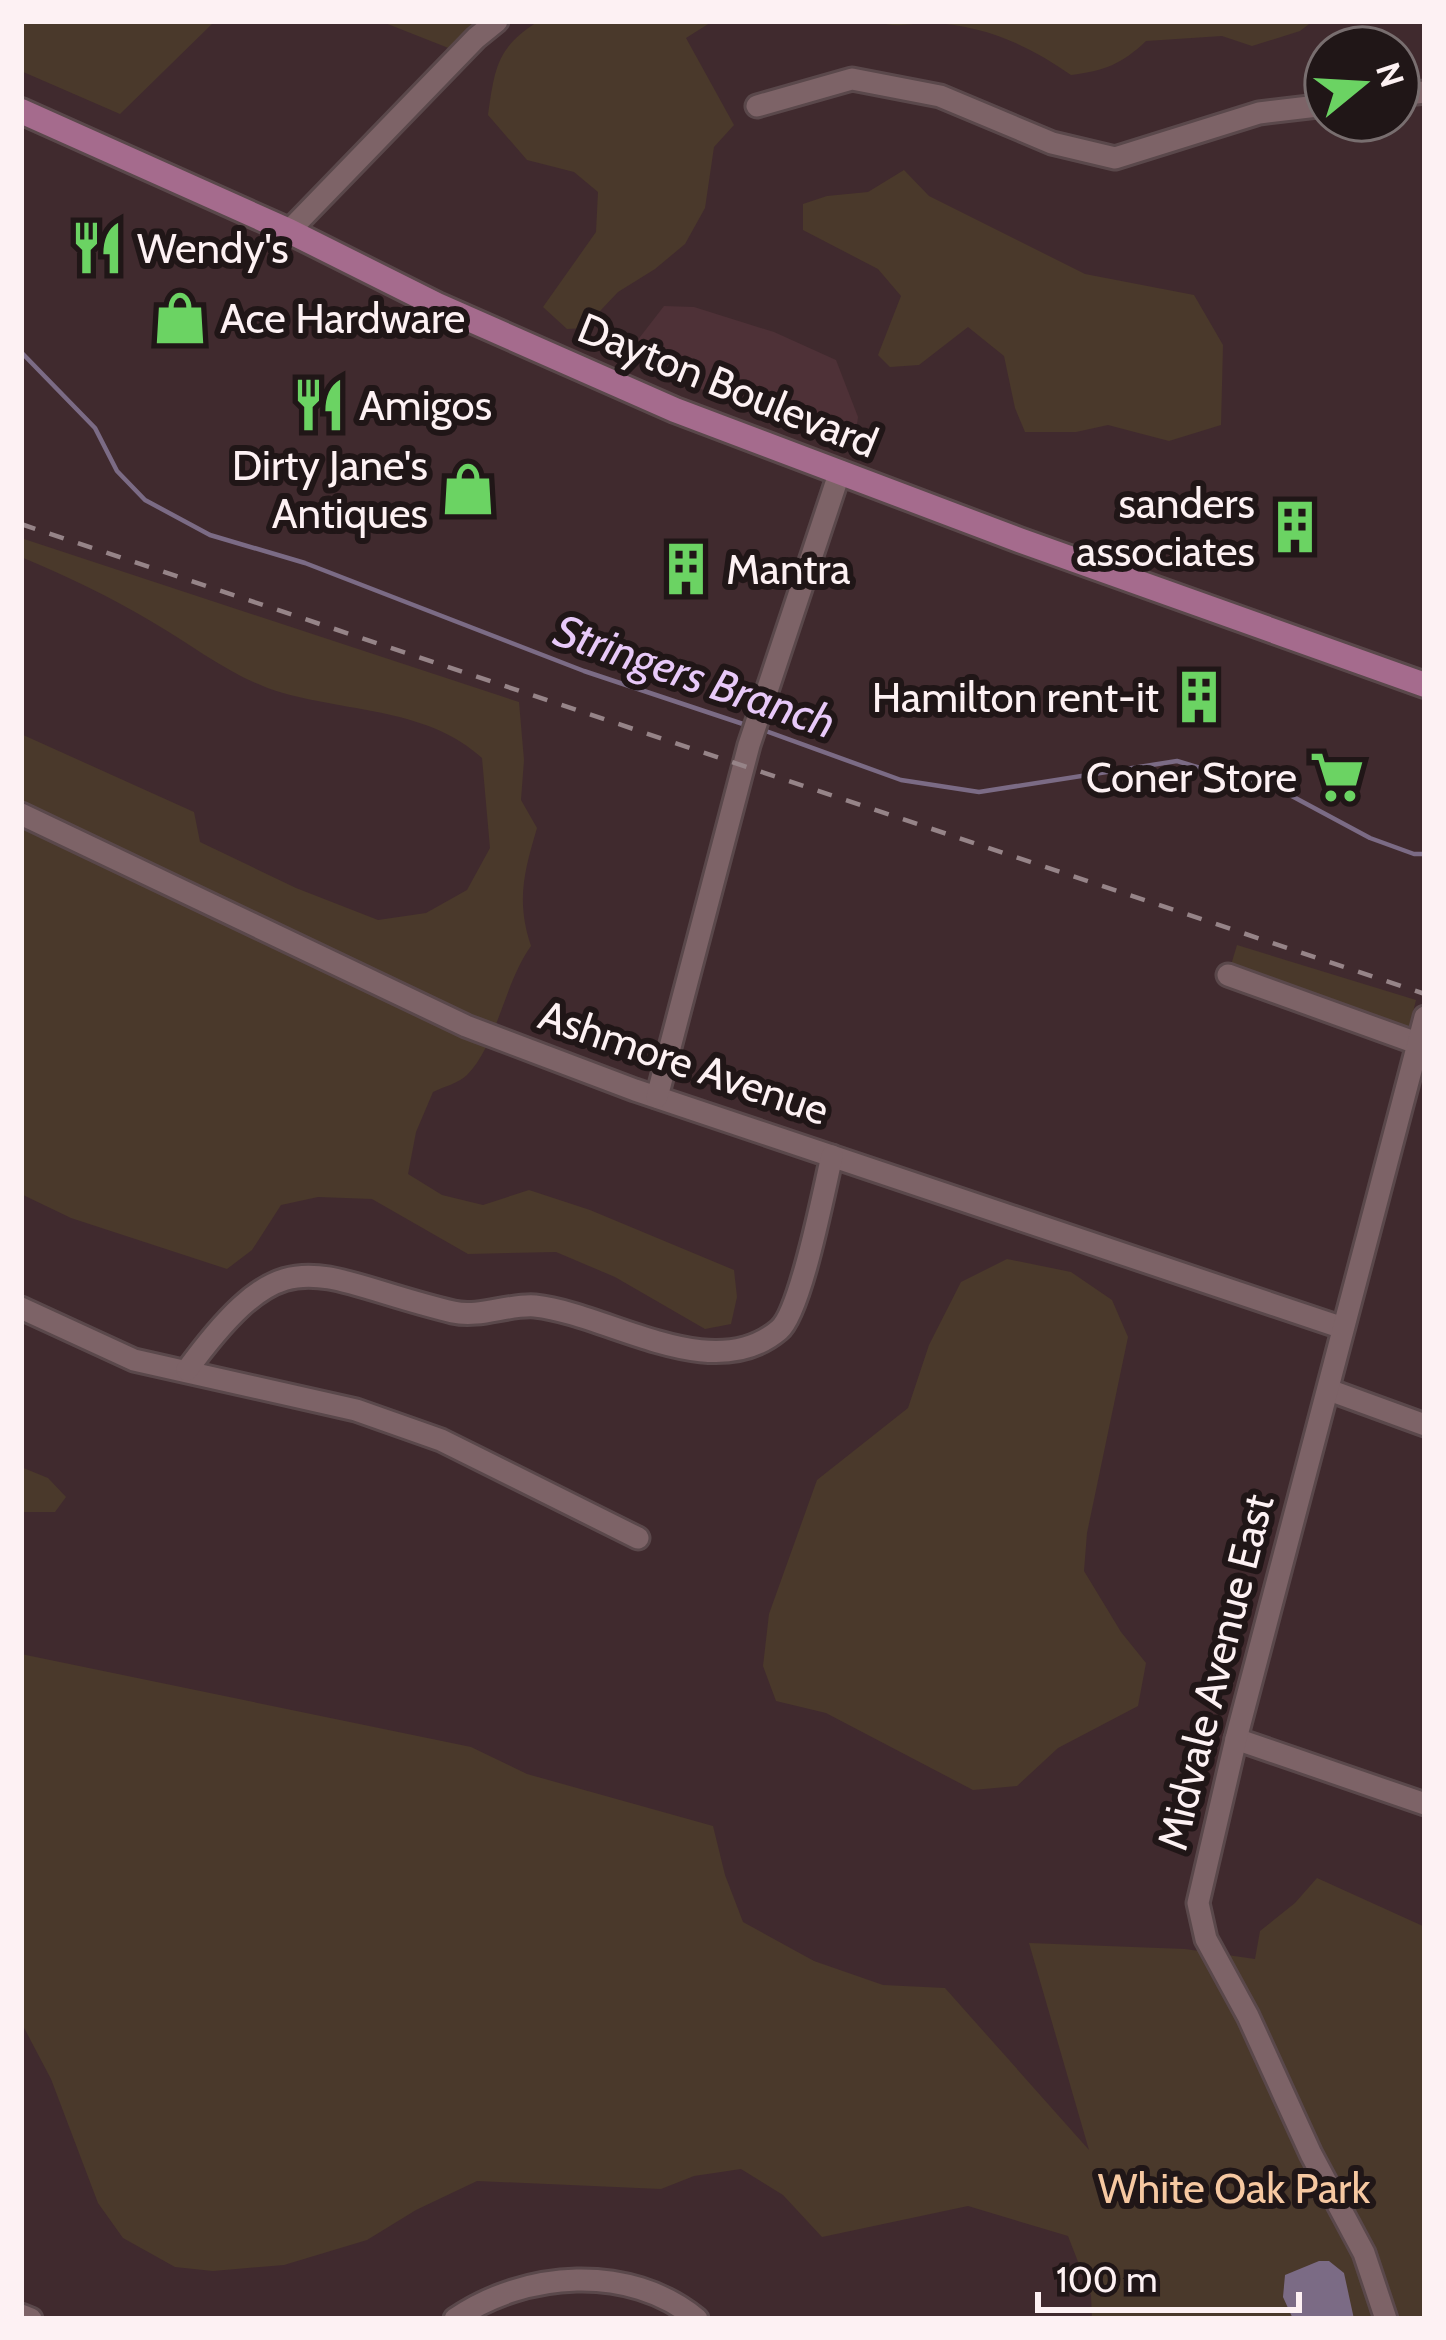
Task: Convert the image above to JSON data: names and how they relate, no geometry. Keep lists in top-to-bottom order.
{
  "streets": {
    "main road": ["Dayton Boulevard"],
    "street": ["Ashmore Avenue", "Midvale Avenue East"]
  },
  "crossings": [
    ["Ashmore Avenue", "Midvale Avenue East"]
  ],
  "water": ["Stringers Branch"],
  "parks": ["White Oak Park"],
  "places": {
    "restaurant": ["Wendy's", "Amigos"],
    "shop": ["Ace Hardware", "Dirty Jane's Antiques"],
    "building": ["sanders associates", "Mantra", "Hamilton rent-it"],
    "supermarket": ["Coner Store"]
  },
  "scale_bar": "100 m",
  "north": "right"
}
